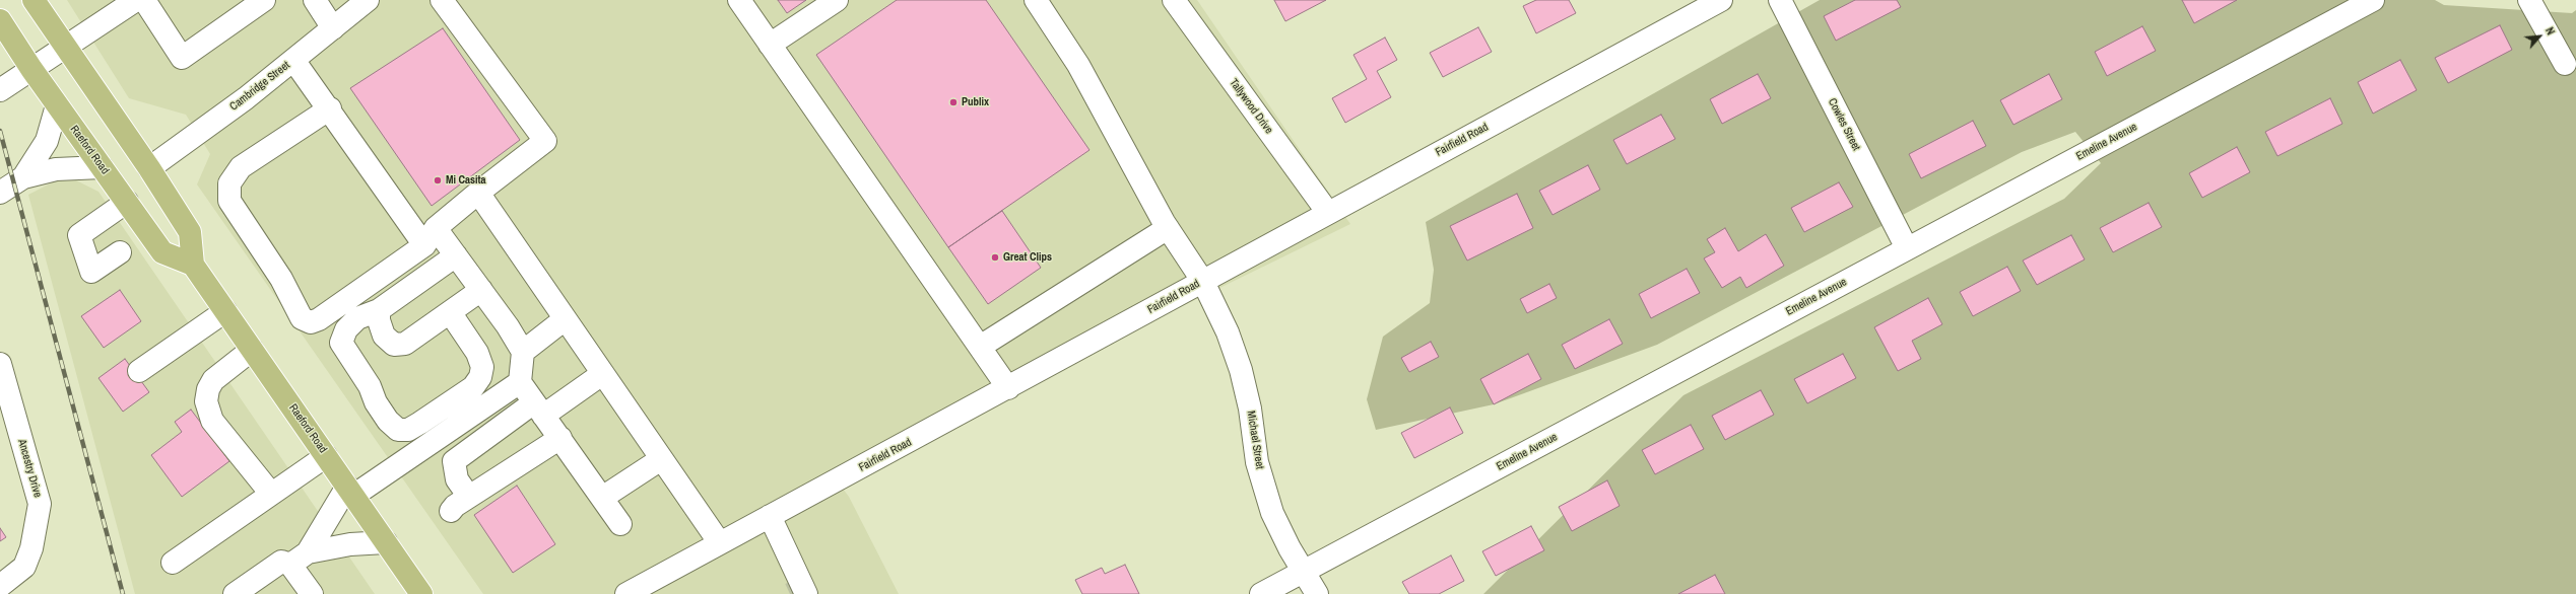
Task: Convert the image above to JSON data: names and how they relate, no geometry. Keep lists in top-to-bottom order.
{
  "streets": {
    "main road": ["Raeford Road"],
    "street": [
      "Cambridge Street",
      "Tallywood Drive",
      "Cowles Street",
      "Fairfield Road",
      "Emeline Avenue",
      "Michael Street",
      "Ancestry Drive"
    ]
  },
  "crossings": [
    ["Cambridge Street", "Raeford Road"],
    ["Tallywood Drive", "Fairfield Road"],
    ["Cowles Street", "Emeline Avenue"],
    ["Fairfield Road", "Michael Street"],
    ["Emeline Avenue", "Michael Street"]
  ],
  "places": ["Publix", "Mi Casita", "Great Clips"],
  "north": "top right"
}
